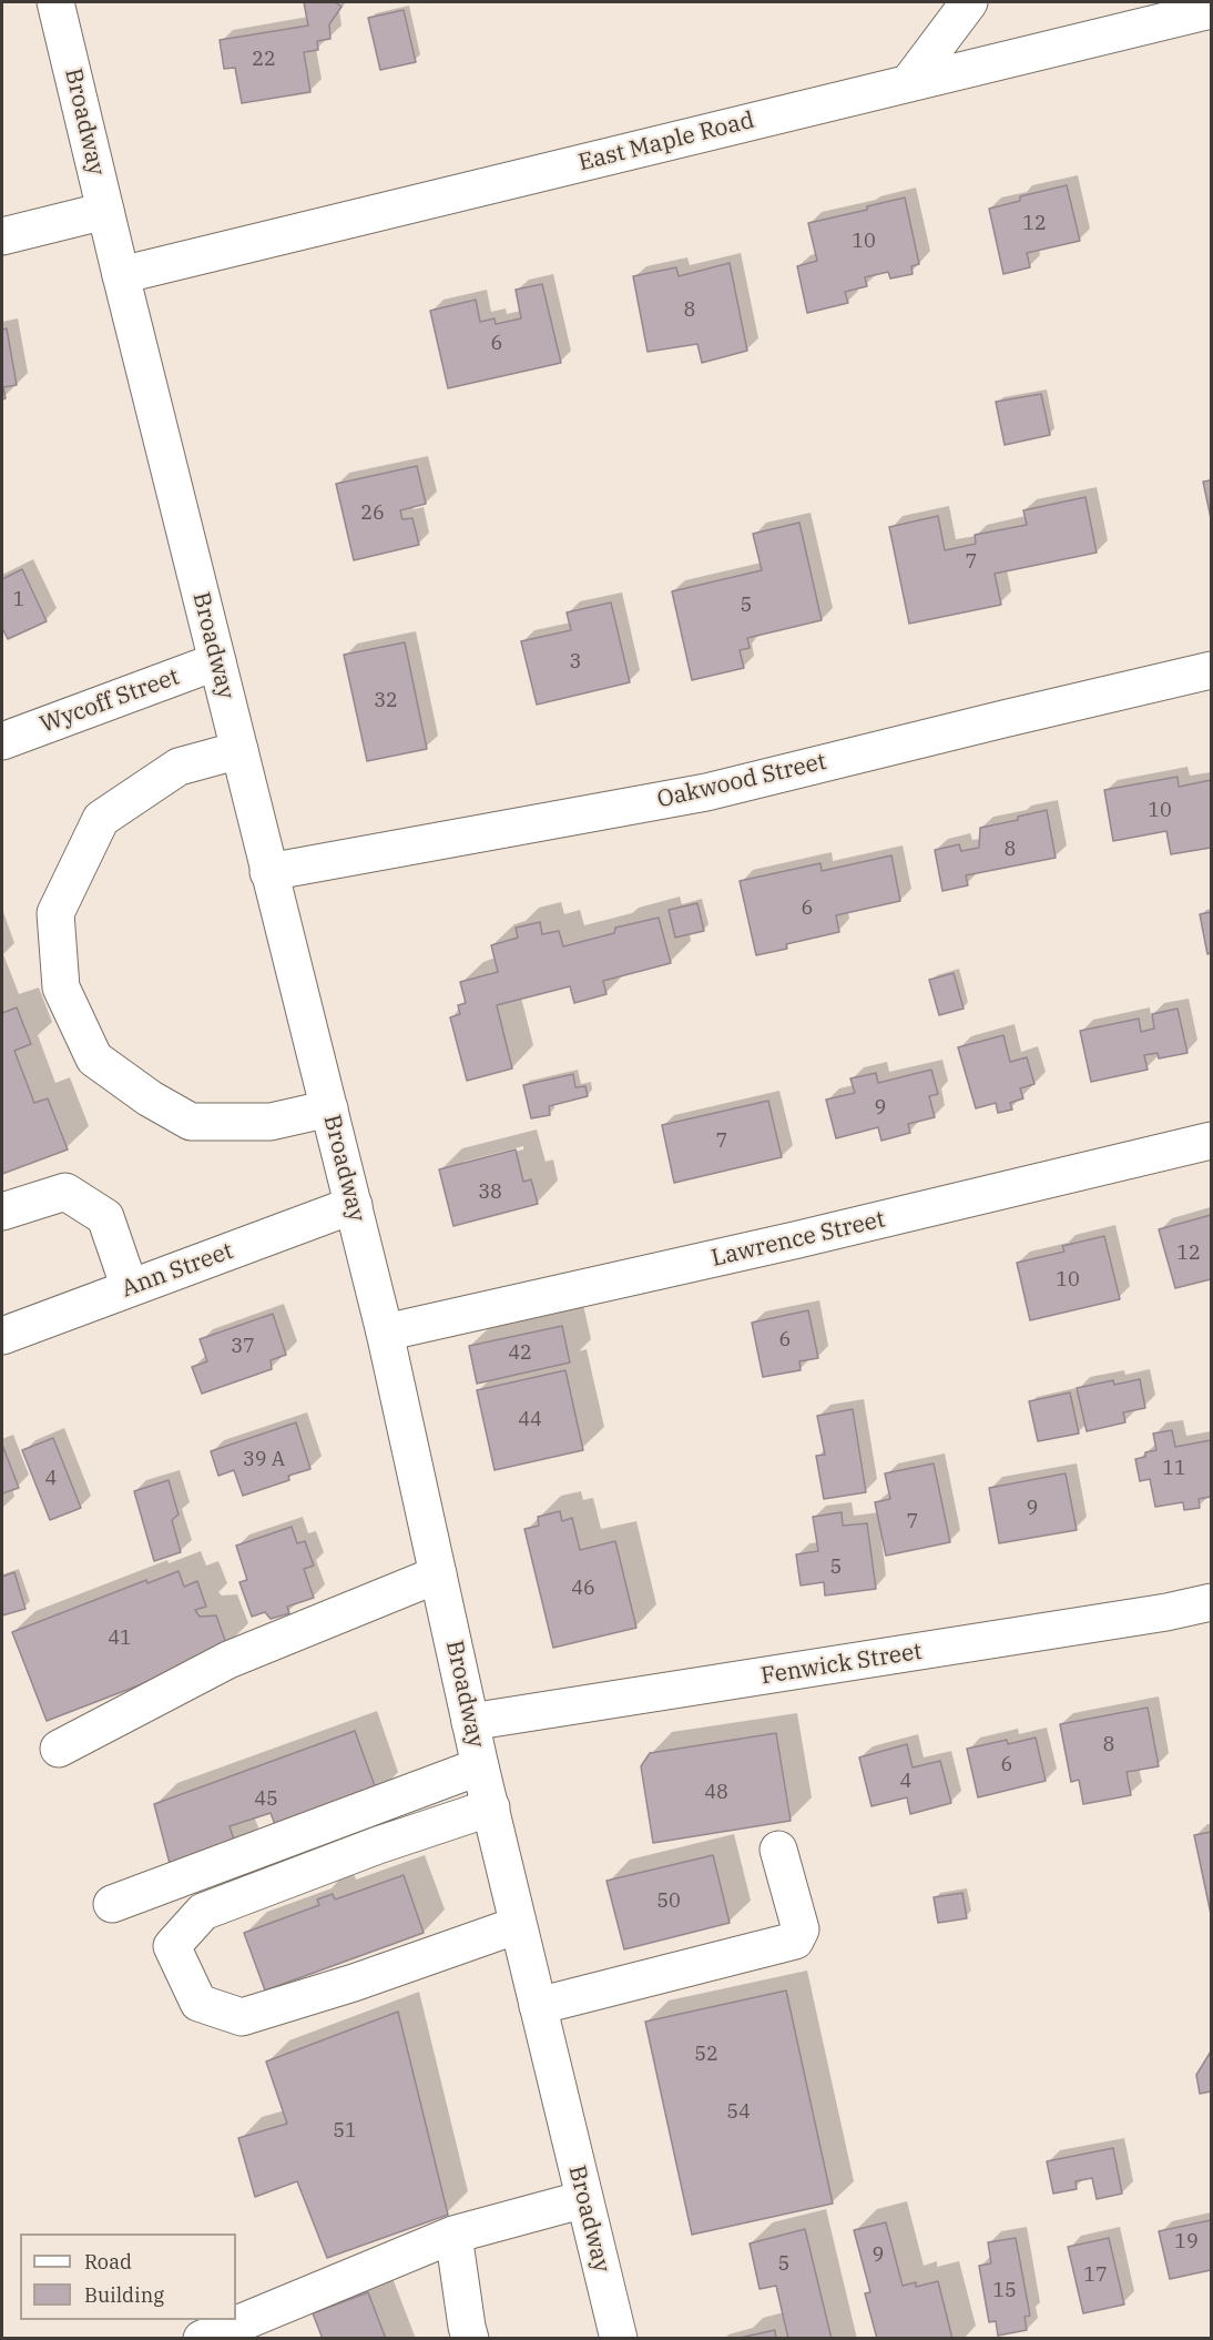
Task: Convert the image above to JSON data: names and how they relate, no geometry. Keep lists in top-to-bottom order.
{
  "streets": {
    "street": [
      "Broadway",
      "East Maple Road",
      "Wycoff Street",
      "Oakwood Street",
      "Lawrence Street",
      "Ann Street",
      "Fenwick Street"
    ]
  },
  "crossings": [
    ["Broadway", "East Maple Road"],
    ["Broadway", "Wycoff Street"],
    ["Broadway", "Oakwood Street"],
    ["Broadway", "Lawrence Street"],
    ["Broadway", "Ann Street"],
    ["Broadway", "Fenwick Street"]
  ],
  "house_numbers": [
    "22",
    "12",
    "10",
    "8",
    "6",
    "26",
    "7",
    "1",
    "5",
    "3",
    "32",
    "10",
    "8",
    "6",
    "9",
    "7",
    "38",
    "12",
    "10",
    "6",
    "37",
    "42",
    "44",
    "39 A",
    "11",
    "4",
    "9",
    "7",
    "5",
    "46",
    "41",
    "8",
    "6",
    "4",
    "48",
    "45",
    "50",
    "52",
    "54",
    "51",
    "19",
    "9",
    "5",
    "17",
    "15"
  ],
  "legend": ["Road", "Building"]
}
